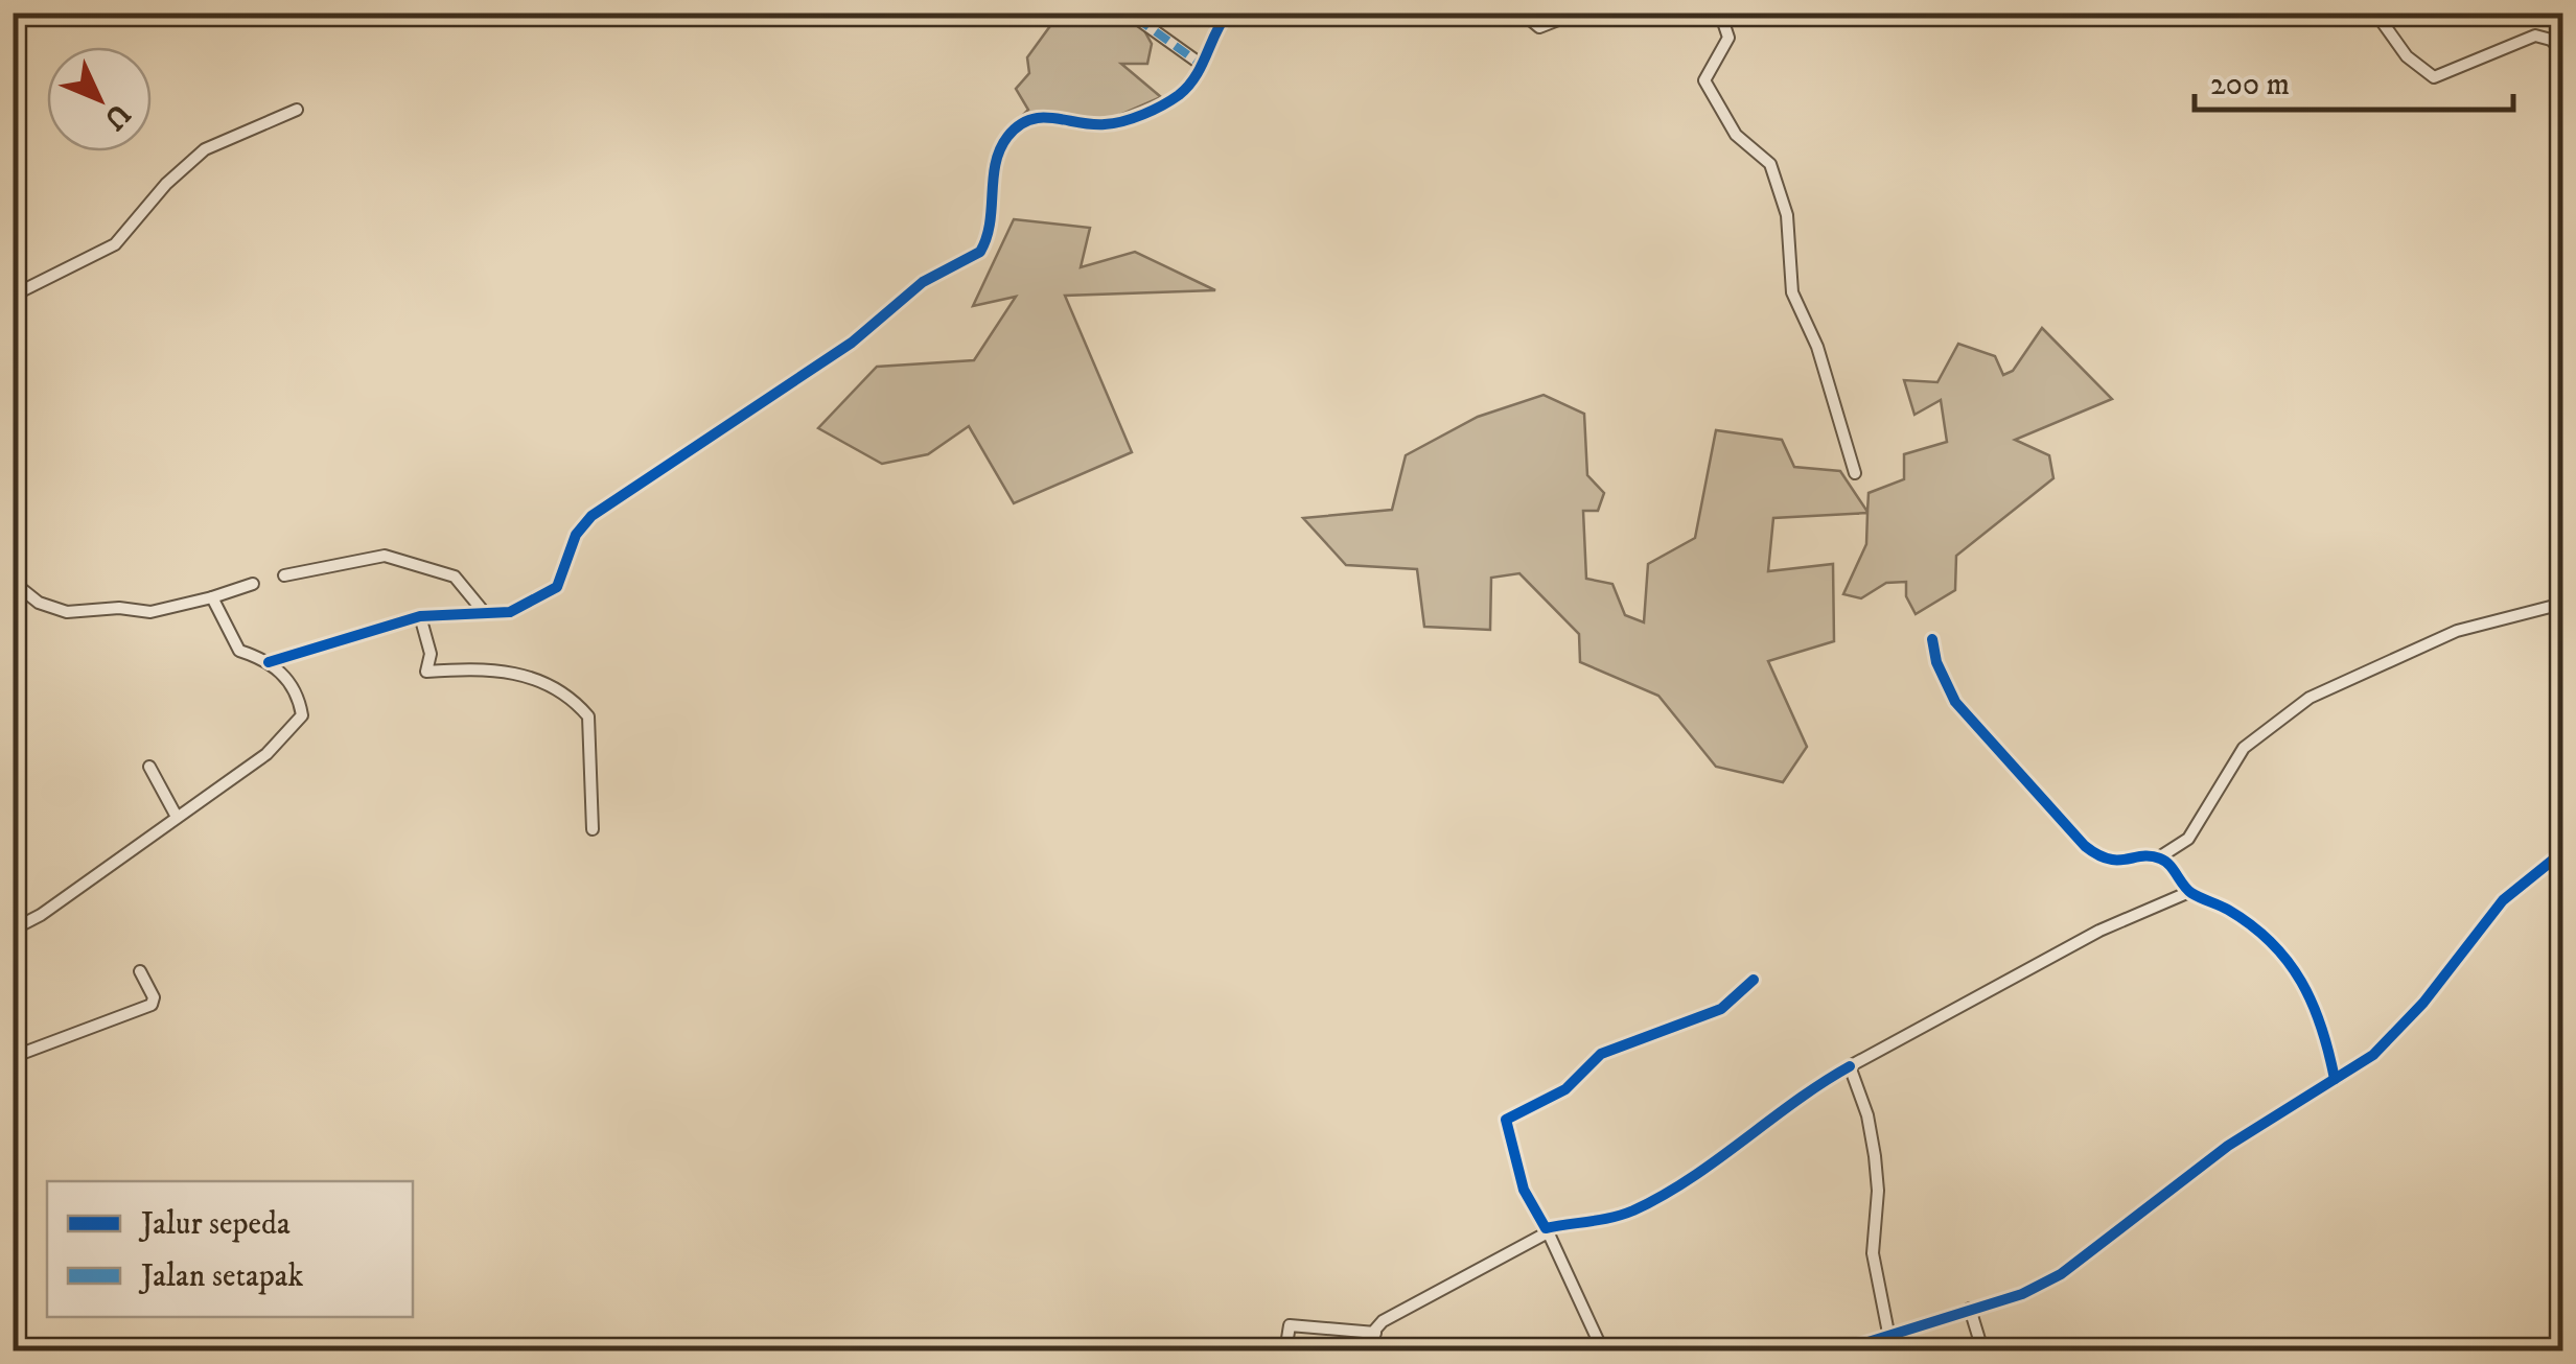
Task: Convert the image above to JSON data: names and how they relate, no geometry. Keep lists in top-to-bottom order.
{
  "legend": ["Jalur sepeda", "Jalan setapak"],
  "scale_bar": "200 m",
  "north": "bottom right"
}
